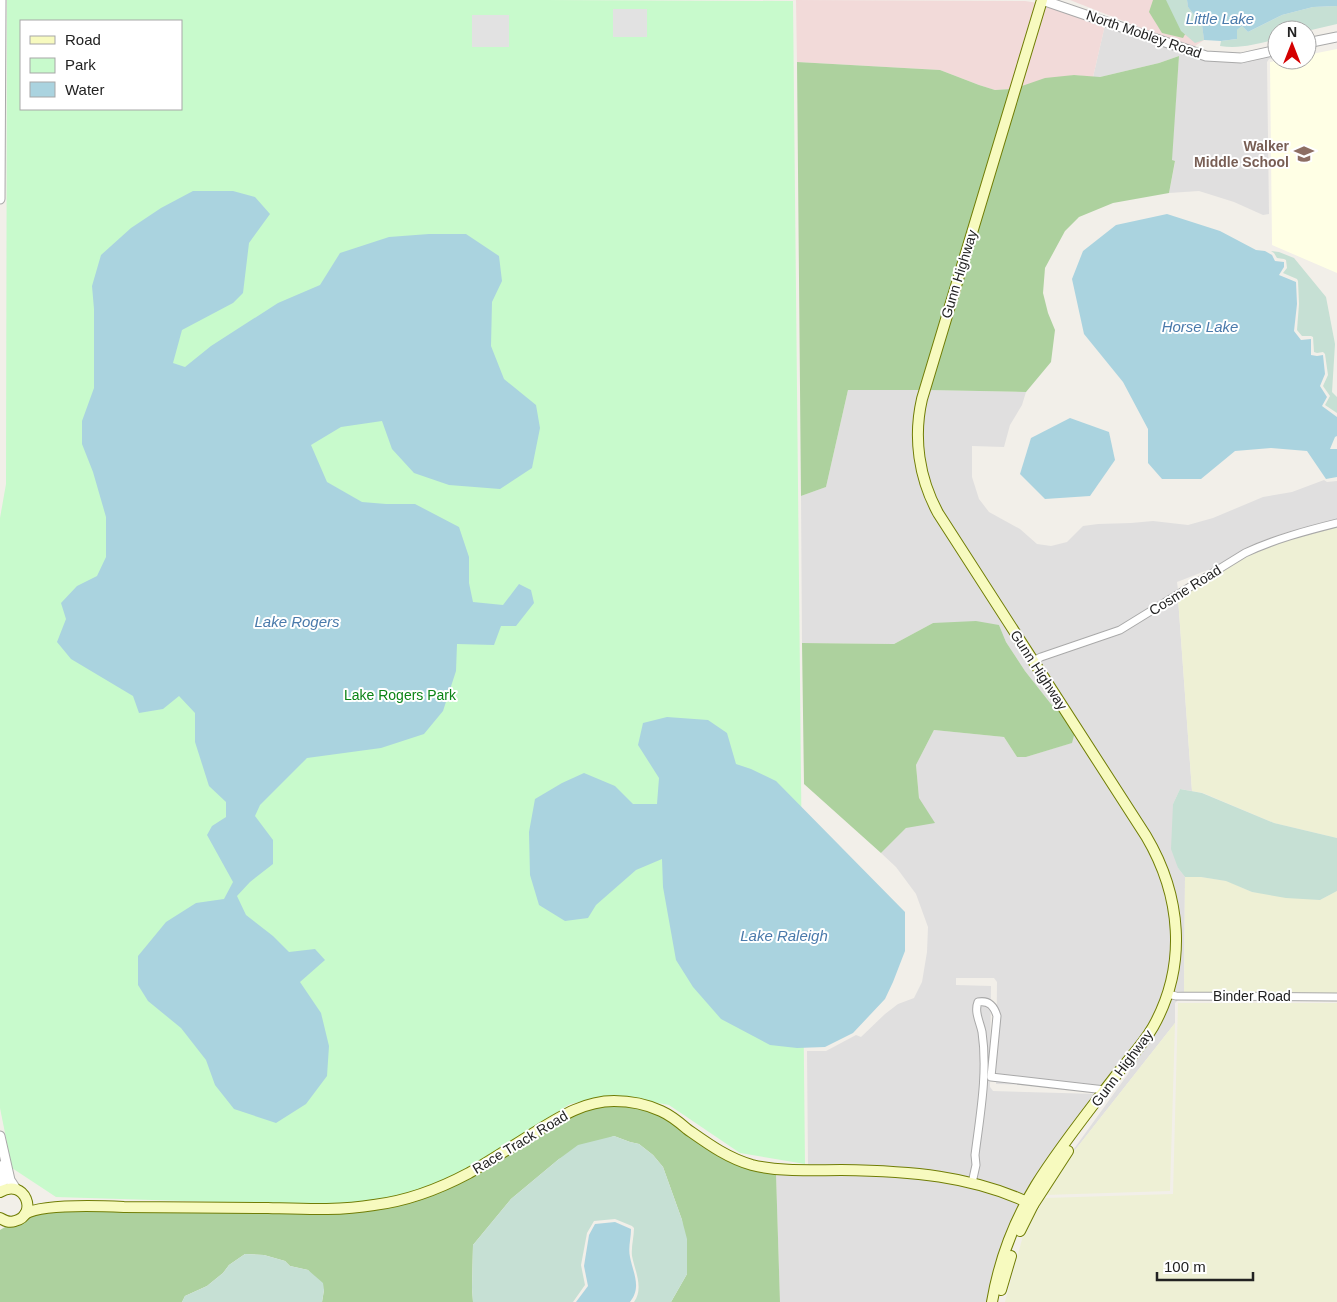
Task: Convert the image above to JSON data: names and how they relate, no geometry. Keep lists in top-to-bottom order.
{
  "streets": {
    "main road": ["Gunn Highway", "Race Track Road"],
    "street": ["North Mobley Road", "Cosme Road", "Binder Road"]
  },
  "crossings": [
    ["North Mobley Road", "Gunn Highway"],
    ["Gunn Highway", "Cosme Road"],
    ["Gunn Highway", "Binder Road"],
    ["Gunn Highway", "Race Track Road"]
  ],
  "water": [
    "Little Lake",
    "Horse Lake",
    "Lake Rogers",
    "Lake Raleigh"
  ],
  "parks": ["Lake Rogers Park"],
  "places": {
    "school or university": ["Walker Middle School"]
  },
  "legend": ["Road", "Park", "Water"],
  "scale_bar": "100 m",
  "north": "top"
}
